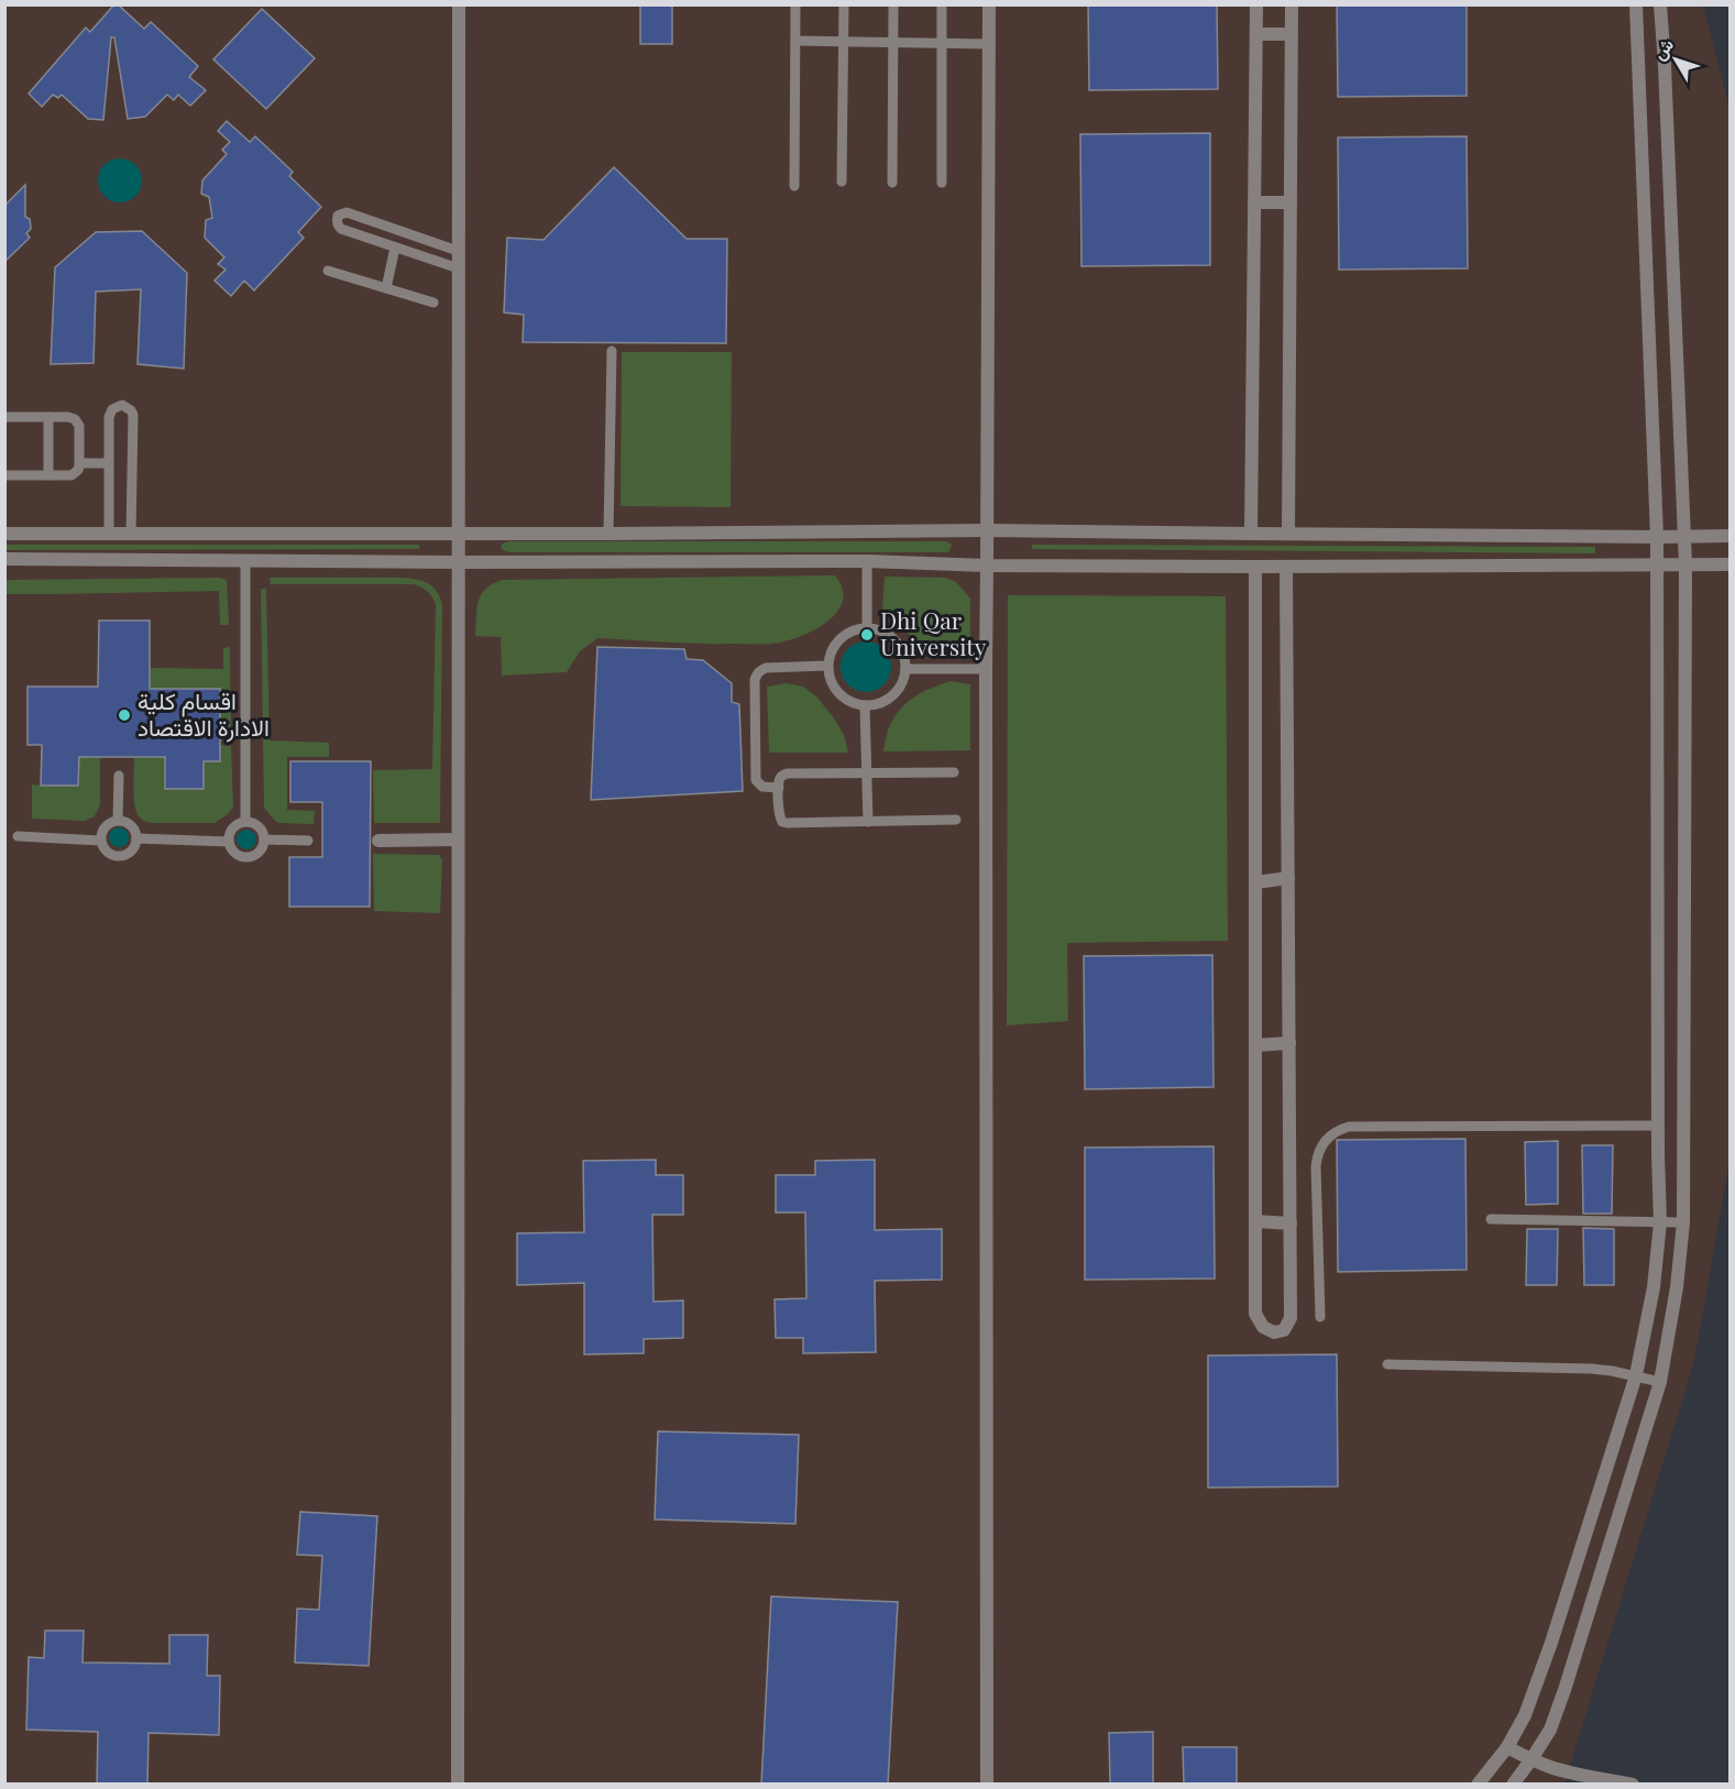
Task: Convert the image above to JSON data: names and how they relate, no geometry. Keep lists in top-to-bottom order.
{
  "places": ["Dhi Qar University", "اقسام كلية الادارة الاقتصاد"],
  "north": "top left"
}
